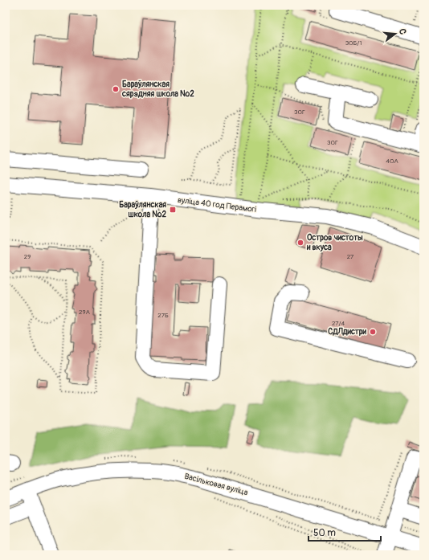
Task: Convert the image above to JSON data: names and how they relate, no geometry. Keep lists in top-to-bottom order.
{
  "streets": {
    "street": ["вуліца 40 год Перамогі", "Васільковая вуліца"]
  },
  "places": {
    "other": ["Бараўлянская сярэдняя школа №2", "Остров чистоты и вкуса", "СДЛдистри"],
    "transit": ["Бараўлянская школа №2"]
  },
  "house_numbers": [
    "30Б/1",
    "30Г",
    "30Г",
    "40А",
    "29",
    "27",
    "29А",
    "27Б",
    "27/4"
  ],
  "scale_bar": "50 m",
  "north": "right"
}
